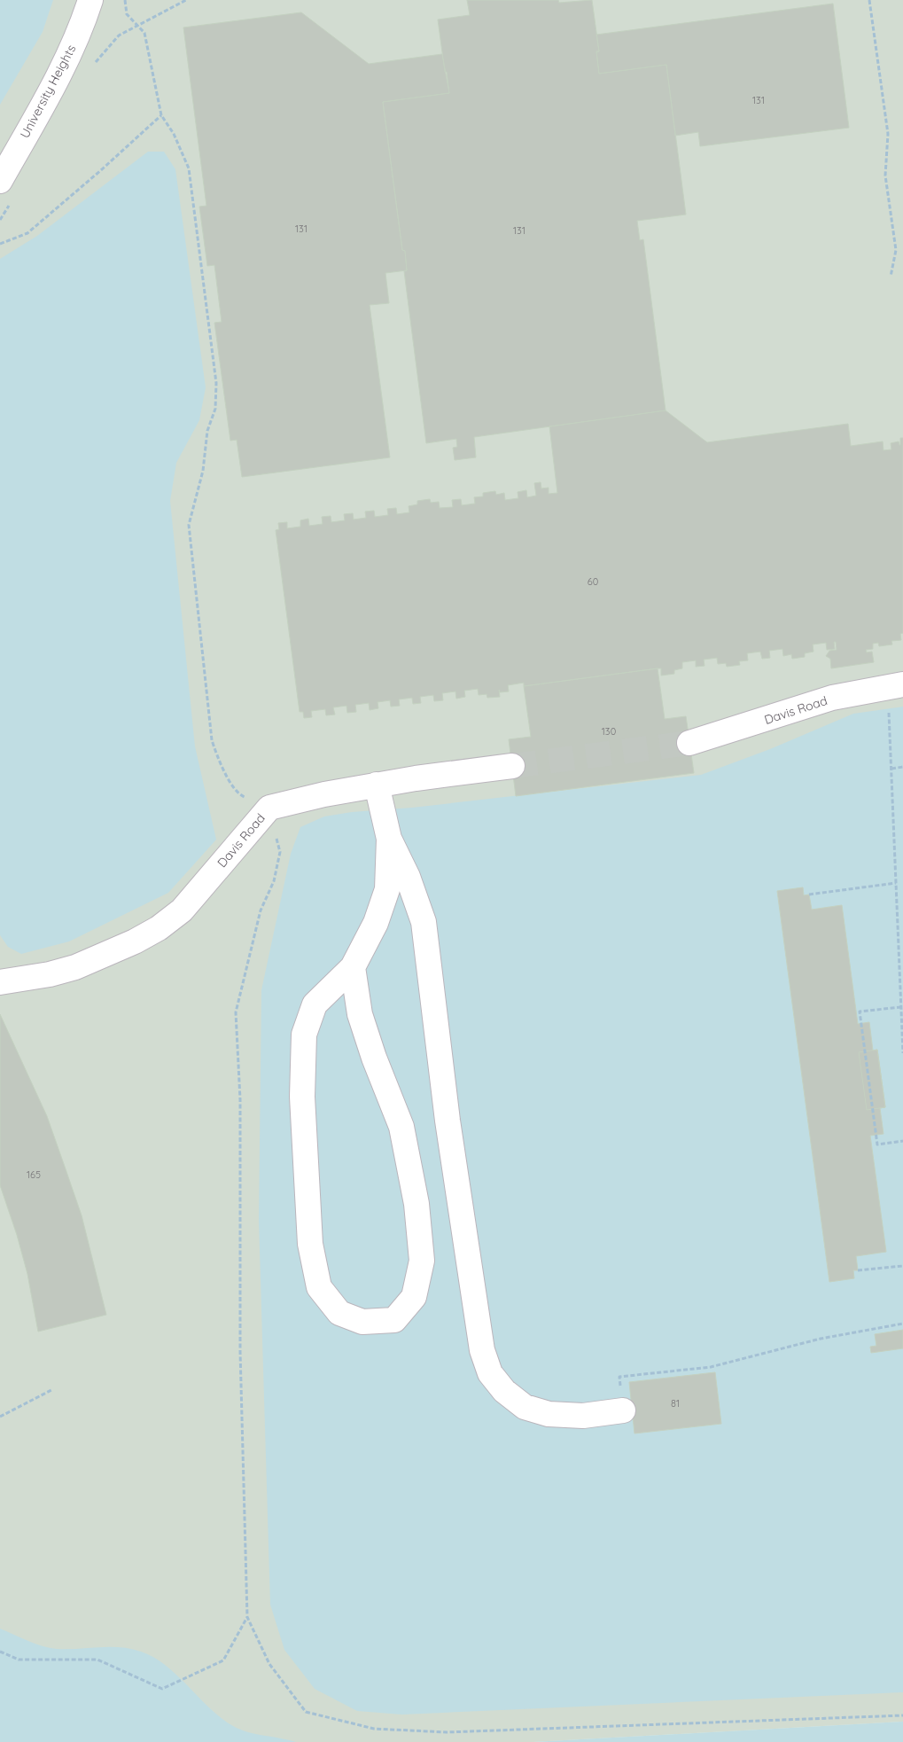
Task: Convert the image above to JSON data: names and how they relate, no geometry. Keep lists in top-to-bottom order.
{
  "streets": {
    "street": ["University Heights", "Davis Road"]
  },
  "house_numbers": [
    "131",
    "131",
    "131",
    "60",
    "130",
    "165",
    "81"
  ]
}
